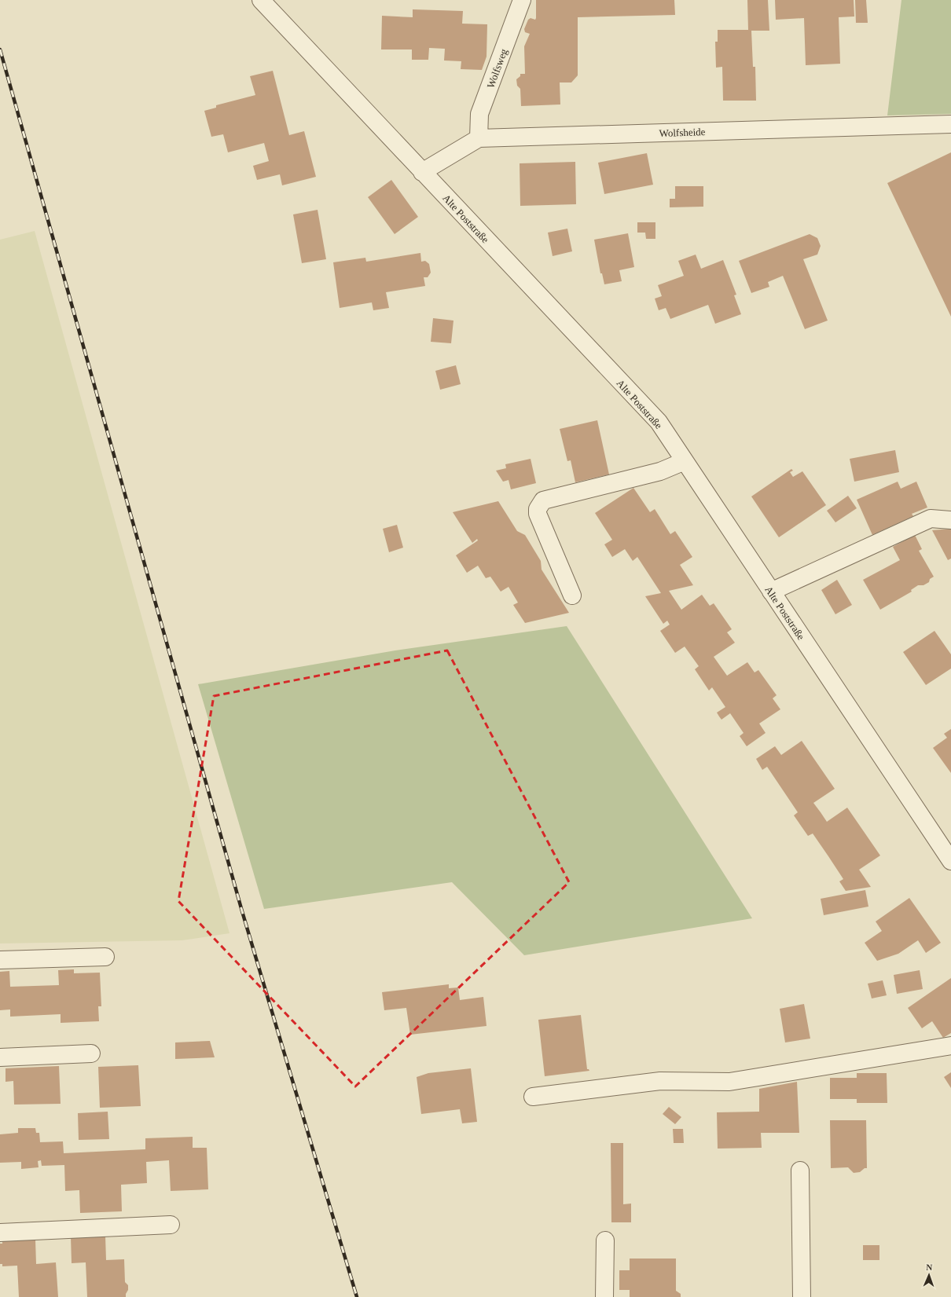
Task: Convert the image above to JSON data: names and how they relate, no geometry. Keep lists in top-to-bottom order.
{
  "streets": {
    "street": ["Wolfsweg", "Wolfsheide", "Alte Poststraße"]
  },
  "crossings": [
    ["Wolfsweg", "Wolfsheide"],
    ["Wolfsheide", "Alte Poststraße"]
  ],
  "north": "top"
}
